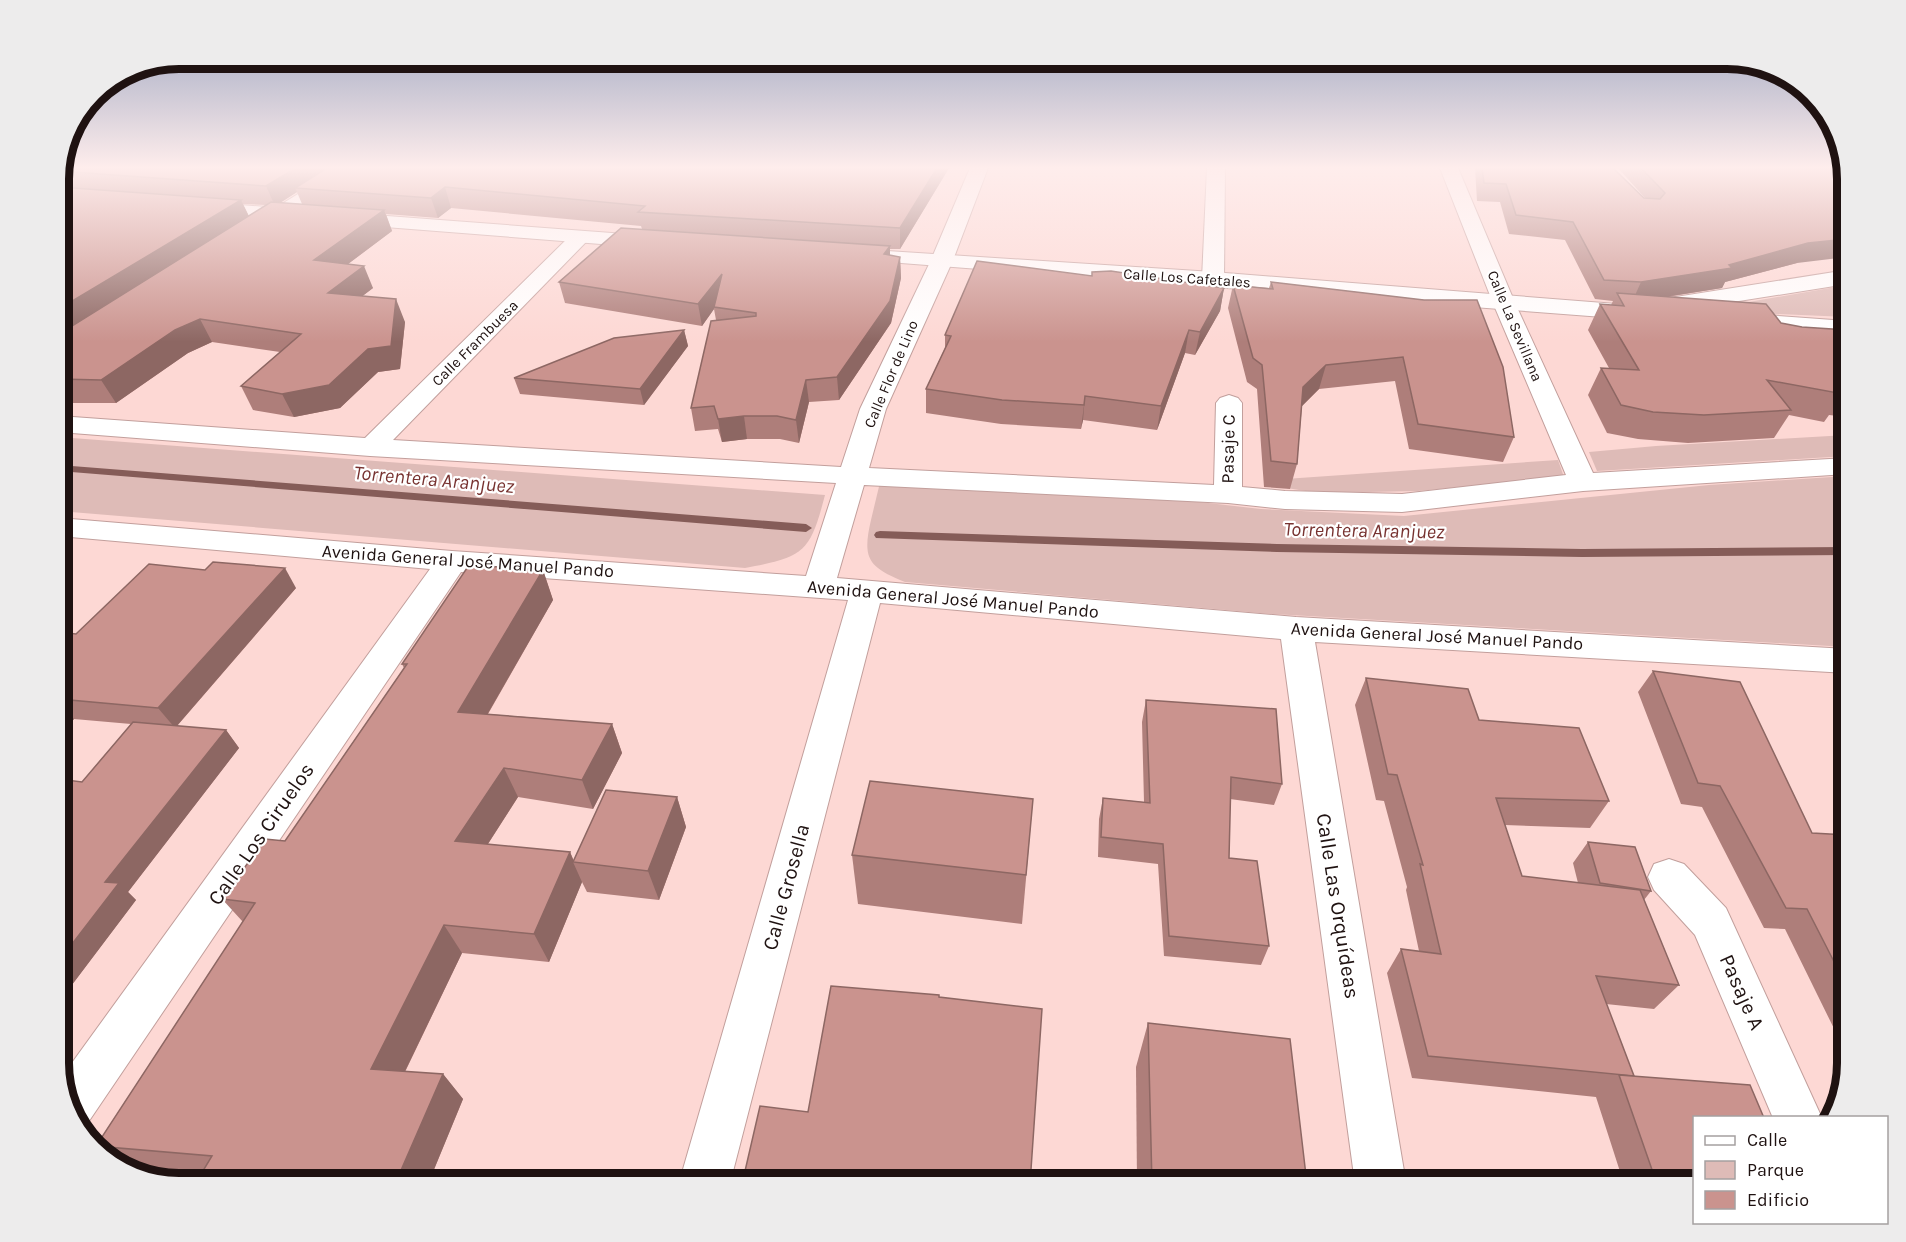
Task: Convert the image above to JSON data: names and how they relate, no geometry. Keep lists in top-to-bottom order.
{
  "streets": {
    "street": [
      "Calle Los Cafetales",
      "Calle La Sevillana",
      "Calle Frambuesa",
      "Calle Flor de Lino",
      "Pasaje C",
      "Avenida General José Manuel Pando",
      "Calle Los Ciruelos",
      "Calle Grosella",
      "Calle Las Orquídeas",
      "Pasaje A"
    ]
  },
  "crossings": [
    ["Calle Los Cafetales", "Calle La Sevillana"],
    ["Calle Los Cafetales", "Calle Flor de Lino"],
    ["Calle Flor de Lino", "Avenida General José Manuel Pando"],
    ["Avenida General José Manuel Pando", "Calle Los Ciruelos"],
    ["Avenida General José Manuel Pando", "Calle Grosella"],
    ["Avenida General José Manuel Pando", "Calle Las Orquídeas"]
  ],
  "water": ["Torrentera Aranjuez"],
  "legend": ["Calle", "Parque", "Edificio"]
}
